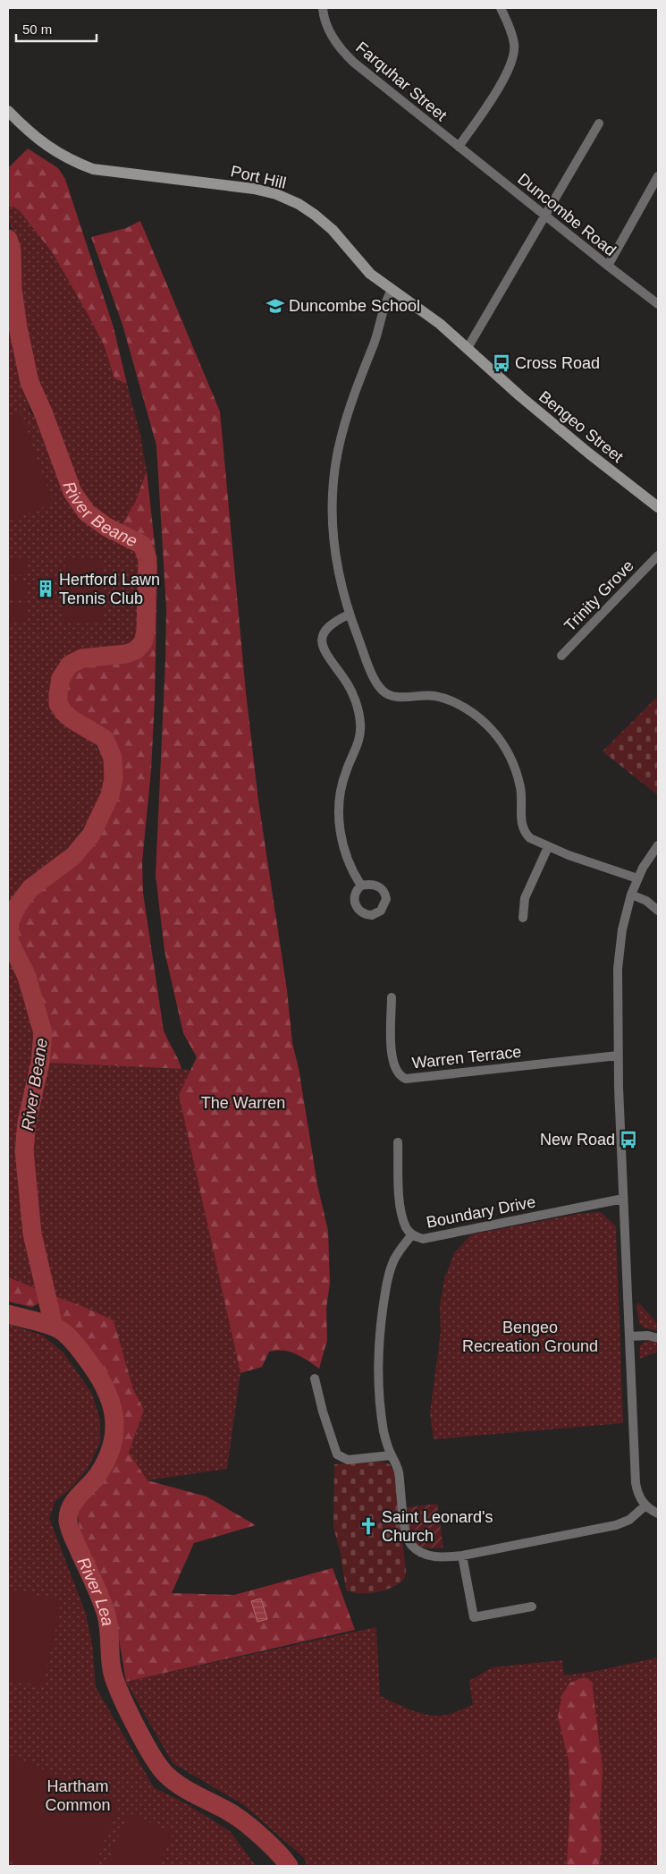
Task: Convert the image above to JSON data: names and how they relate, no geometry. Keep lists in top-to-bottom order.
{
  "streets": {
    "main road": ["Port Hill", "Bengeo Street"],
    "street": [
      "Farquhar Street",
      "Duncombe Road",
      "Trinity Grove",
      "Warren Terrace",
      "Boundary Drive"
    ]
  },
  "crossings": [
    ["Farquhar Street", "Duncombe Road"],
    ["Port Hill", "Bengeo Street"]
  ],
  "water": ["River Beane", "River Lea"],
  "parks": ["The Warren", "Bengeo Recreation Ground", "Hartham Common"],
  "places": {
    "school or university": ["Duncombe School"],
    "bus stop": ["Cross Road", "New Road"],
    "building": ["Hertford Lawn Tennis Club"],
    "church": ["Saint Leonard's Church"]
  },
  "scale_bar": "50 m"
}
